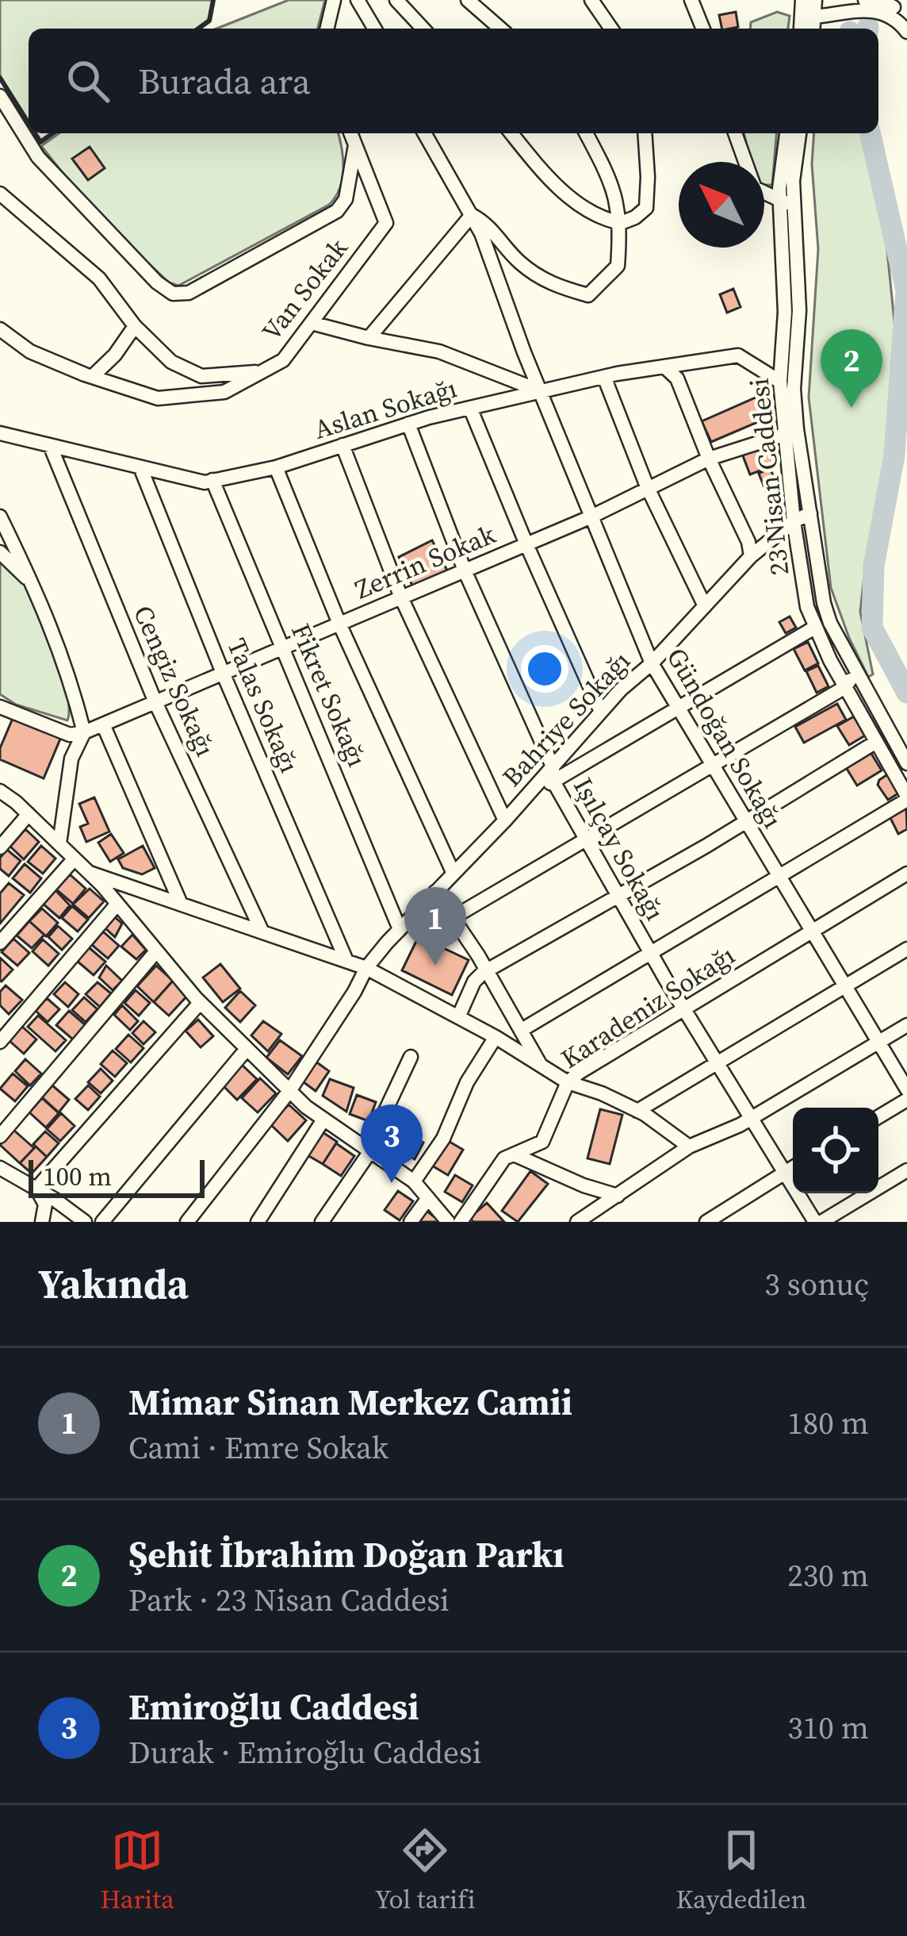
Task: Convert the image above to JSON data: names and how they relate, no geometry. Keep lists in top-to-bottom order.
{
  "streets": {
    "street": [
      "Van Sokak",
      "Aslan Sokağı",
      "23 Nisan Caddesi",
      "Zerrin Sokak",
      "Cengiz Sokağı",
      "Fikret Sokağı",
      "Talas Sokağı",
      "Bahriye Sokağı",
      "Gündoğan Sokağı",
      "Işılçay Sokağı",
      "Karadeniz Sokağı"
    ]
  },
  "crossings": [
    ["Aslan Sokağı", "23 Nisan Caddesi"],
    ["Aslan Sokağı", "Cengiz Sokağı"],
    ["Aslan Sokağı", "Fikret Sokağı"],
    ["Aslan Sokağı", "Talas Sokağı"],
    ["Aslan Sokağı", "Gündoğan Sokağı"],
    ["Aslan Sokağı", "Işılçay Sokağı"],
    ["23 Nisan Caddesi", "Zerrin Sokak"],
    ["23 Nisan Caddesi", "Bahriye Sokağı"],
    ["Zerrin Sokak", "Cengiz Sokağı"],
    ["Zerrin Sokak", "Fikret Sokağı"],
    ["Zerrin Sokak", "Talas Sokağı"],
    ["Zerrin Sokak", "Gündoğan Sokağı"],
    ["Zerrin Sokak", "Işılçay Sokağı"],
    ["Fikret Sokağı", "Bahriye Sokağı"],
    ["Bahriye Sokağı", "Gündoğan Sokağı"],
    ["Bahriye Sokağı", "Işılçay Sokağı"],
    ["Gündoğan Sokağı", "Karadeniz Sokağı"],
    ["Işılçay Sokağı", "Karadeniz Sokağı"]
  ],
  "scale_bar": "100 m",
  "north": "top left",
  "page": {
    "search": "Burada ara",
    "pins": ["2", "1", "3"],
    "scale": "100 m",
    "heading": ["Yakında", "3 sonuç"],
    "list": [
      {
        "mark": "1",
        "name": "Mimar Sinan Merkez Camii",
        "note": "Cami · Emre Sokak",
        "value": "180 m"
      },
      {
        "mark": "2",
        "name": "Şehit İbrahim Doğan Parkı",
        "note": "Park · 23 Nisan Caddesi",
        "value": "230 m"
      },
      {
        "mark": "3",
        "name": "Emiroğlu Caddesi",
        "note": "Durak · Emiroğlu Caddesi",
        "value": "310 m"
      }
    ],
    "nav": ["Harita", "Yol tarifi", "Kaydedilen"]
  }
}
